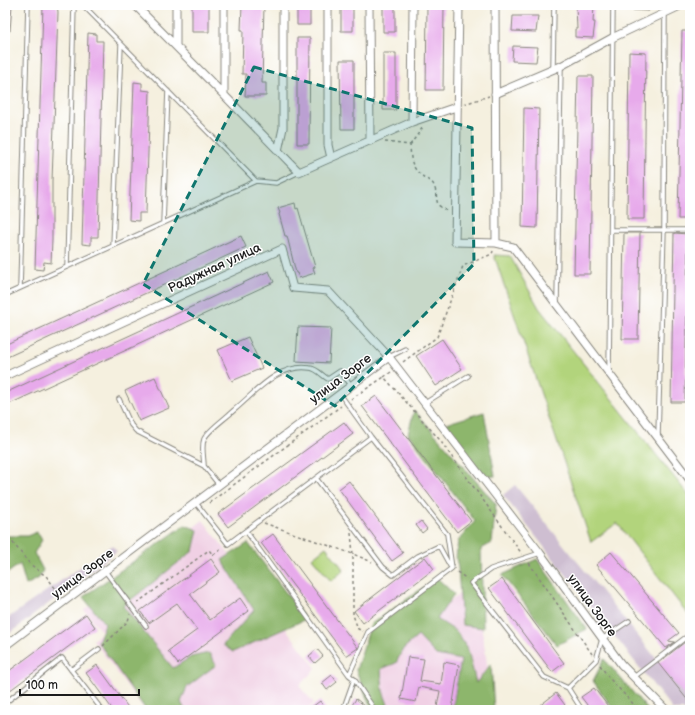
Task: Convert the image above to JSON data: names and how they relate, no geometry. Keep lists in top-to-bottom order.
{
  "streets": {
    "street": ["Радужная улица", "улица Зорге"]
  },
  "crossings": [
    ["Радужная улица", "улица Зорге"]
  ],
  "scale_bar": "100 m"
}
